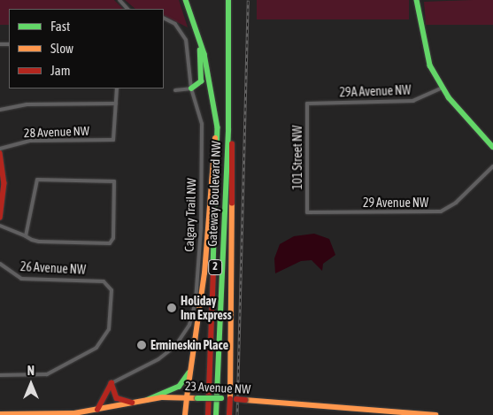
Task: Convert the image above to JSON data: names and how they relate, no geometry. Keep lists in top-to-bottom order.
{
  "streets": {
    "main road": ["Gateway Boulevard NW", "2", "23 Avenue NW"],
    "street": [
      "29A Avenue NW",
      "28 Avenue NW",
      "101 Street NW",
      "29 Avenue NW",
      "Calgary Trail NW",
      "26 Avenue NW"
    ]
  },
  "crossings": [
    ["29A Avenue NW", "101 Street NW"],
    ["101 Street NW", "29 Avenue NW"]
  ],
  "places": ["Holiday Inn Express", "Ermineskin Place"],
  "legend": ["Fast", "Slow", "Jam"],
  "north": "top"
}
